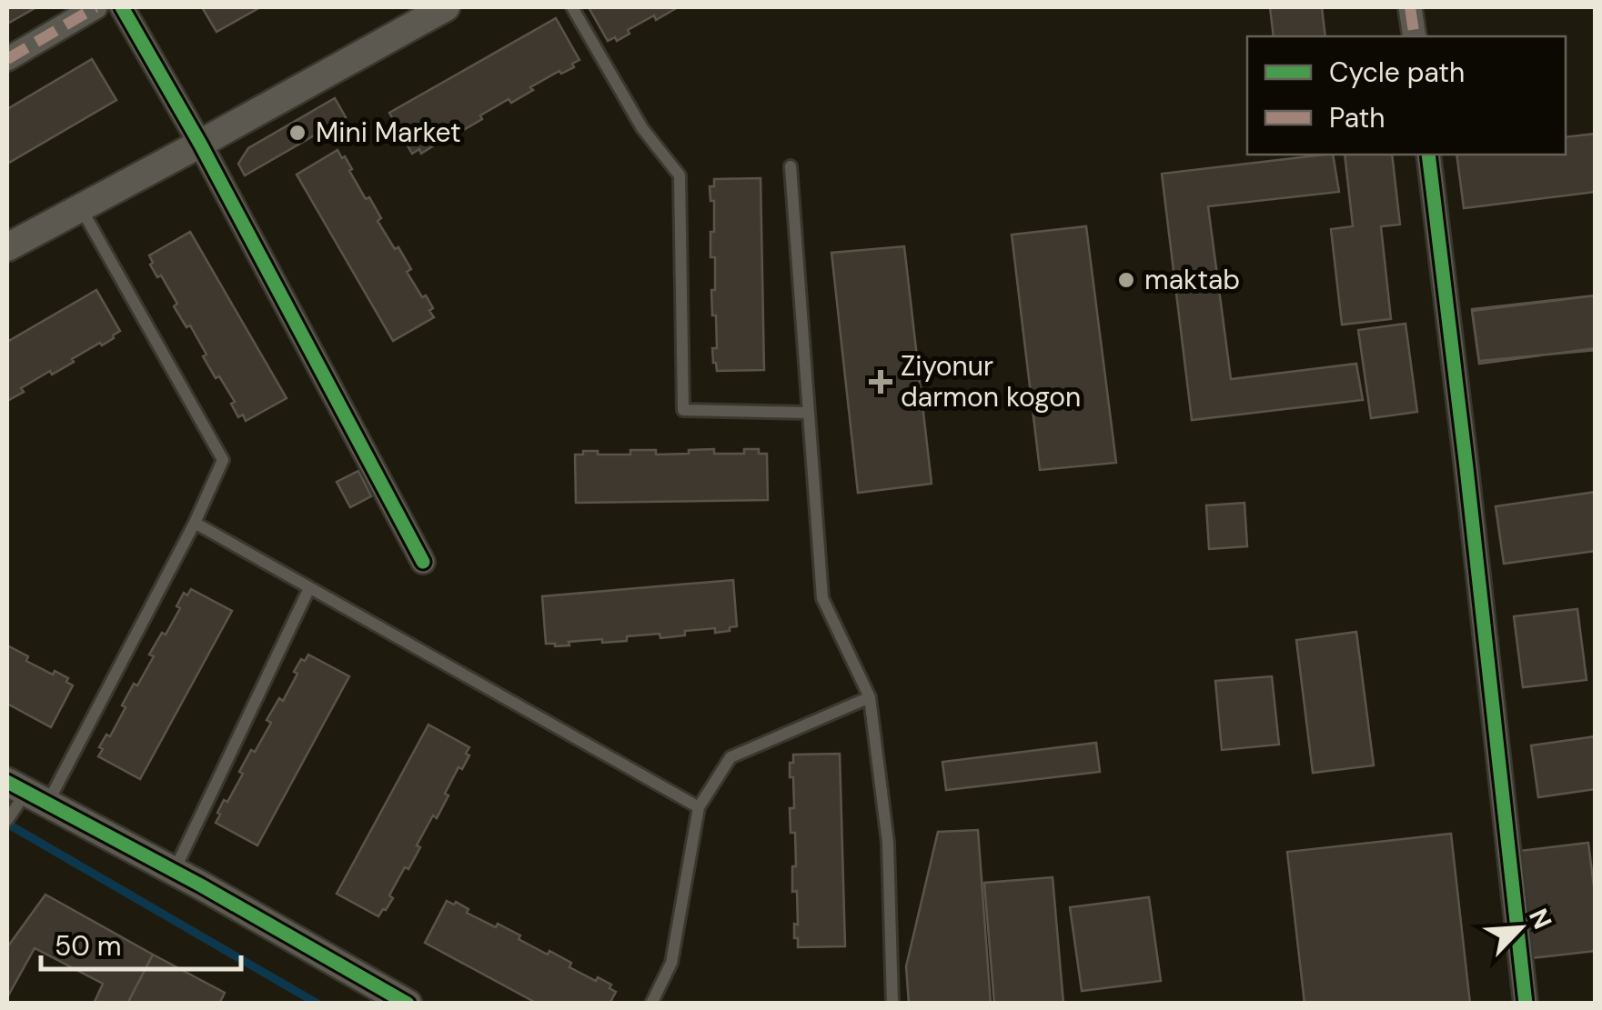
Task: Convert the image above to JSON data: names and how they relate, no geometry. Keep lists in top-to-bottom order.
{
  "places": {
    "other": ["Mini Market", "maktab"],
    "health": ["Ziyonur darmon kogon"]
  },
  "legend": ["Cycle path", "Path"],
  "scale_bar": "50 m",
  "north": "top right"
}
